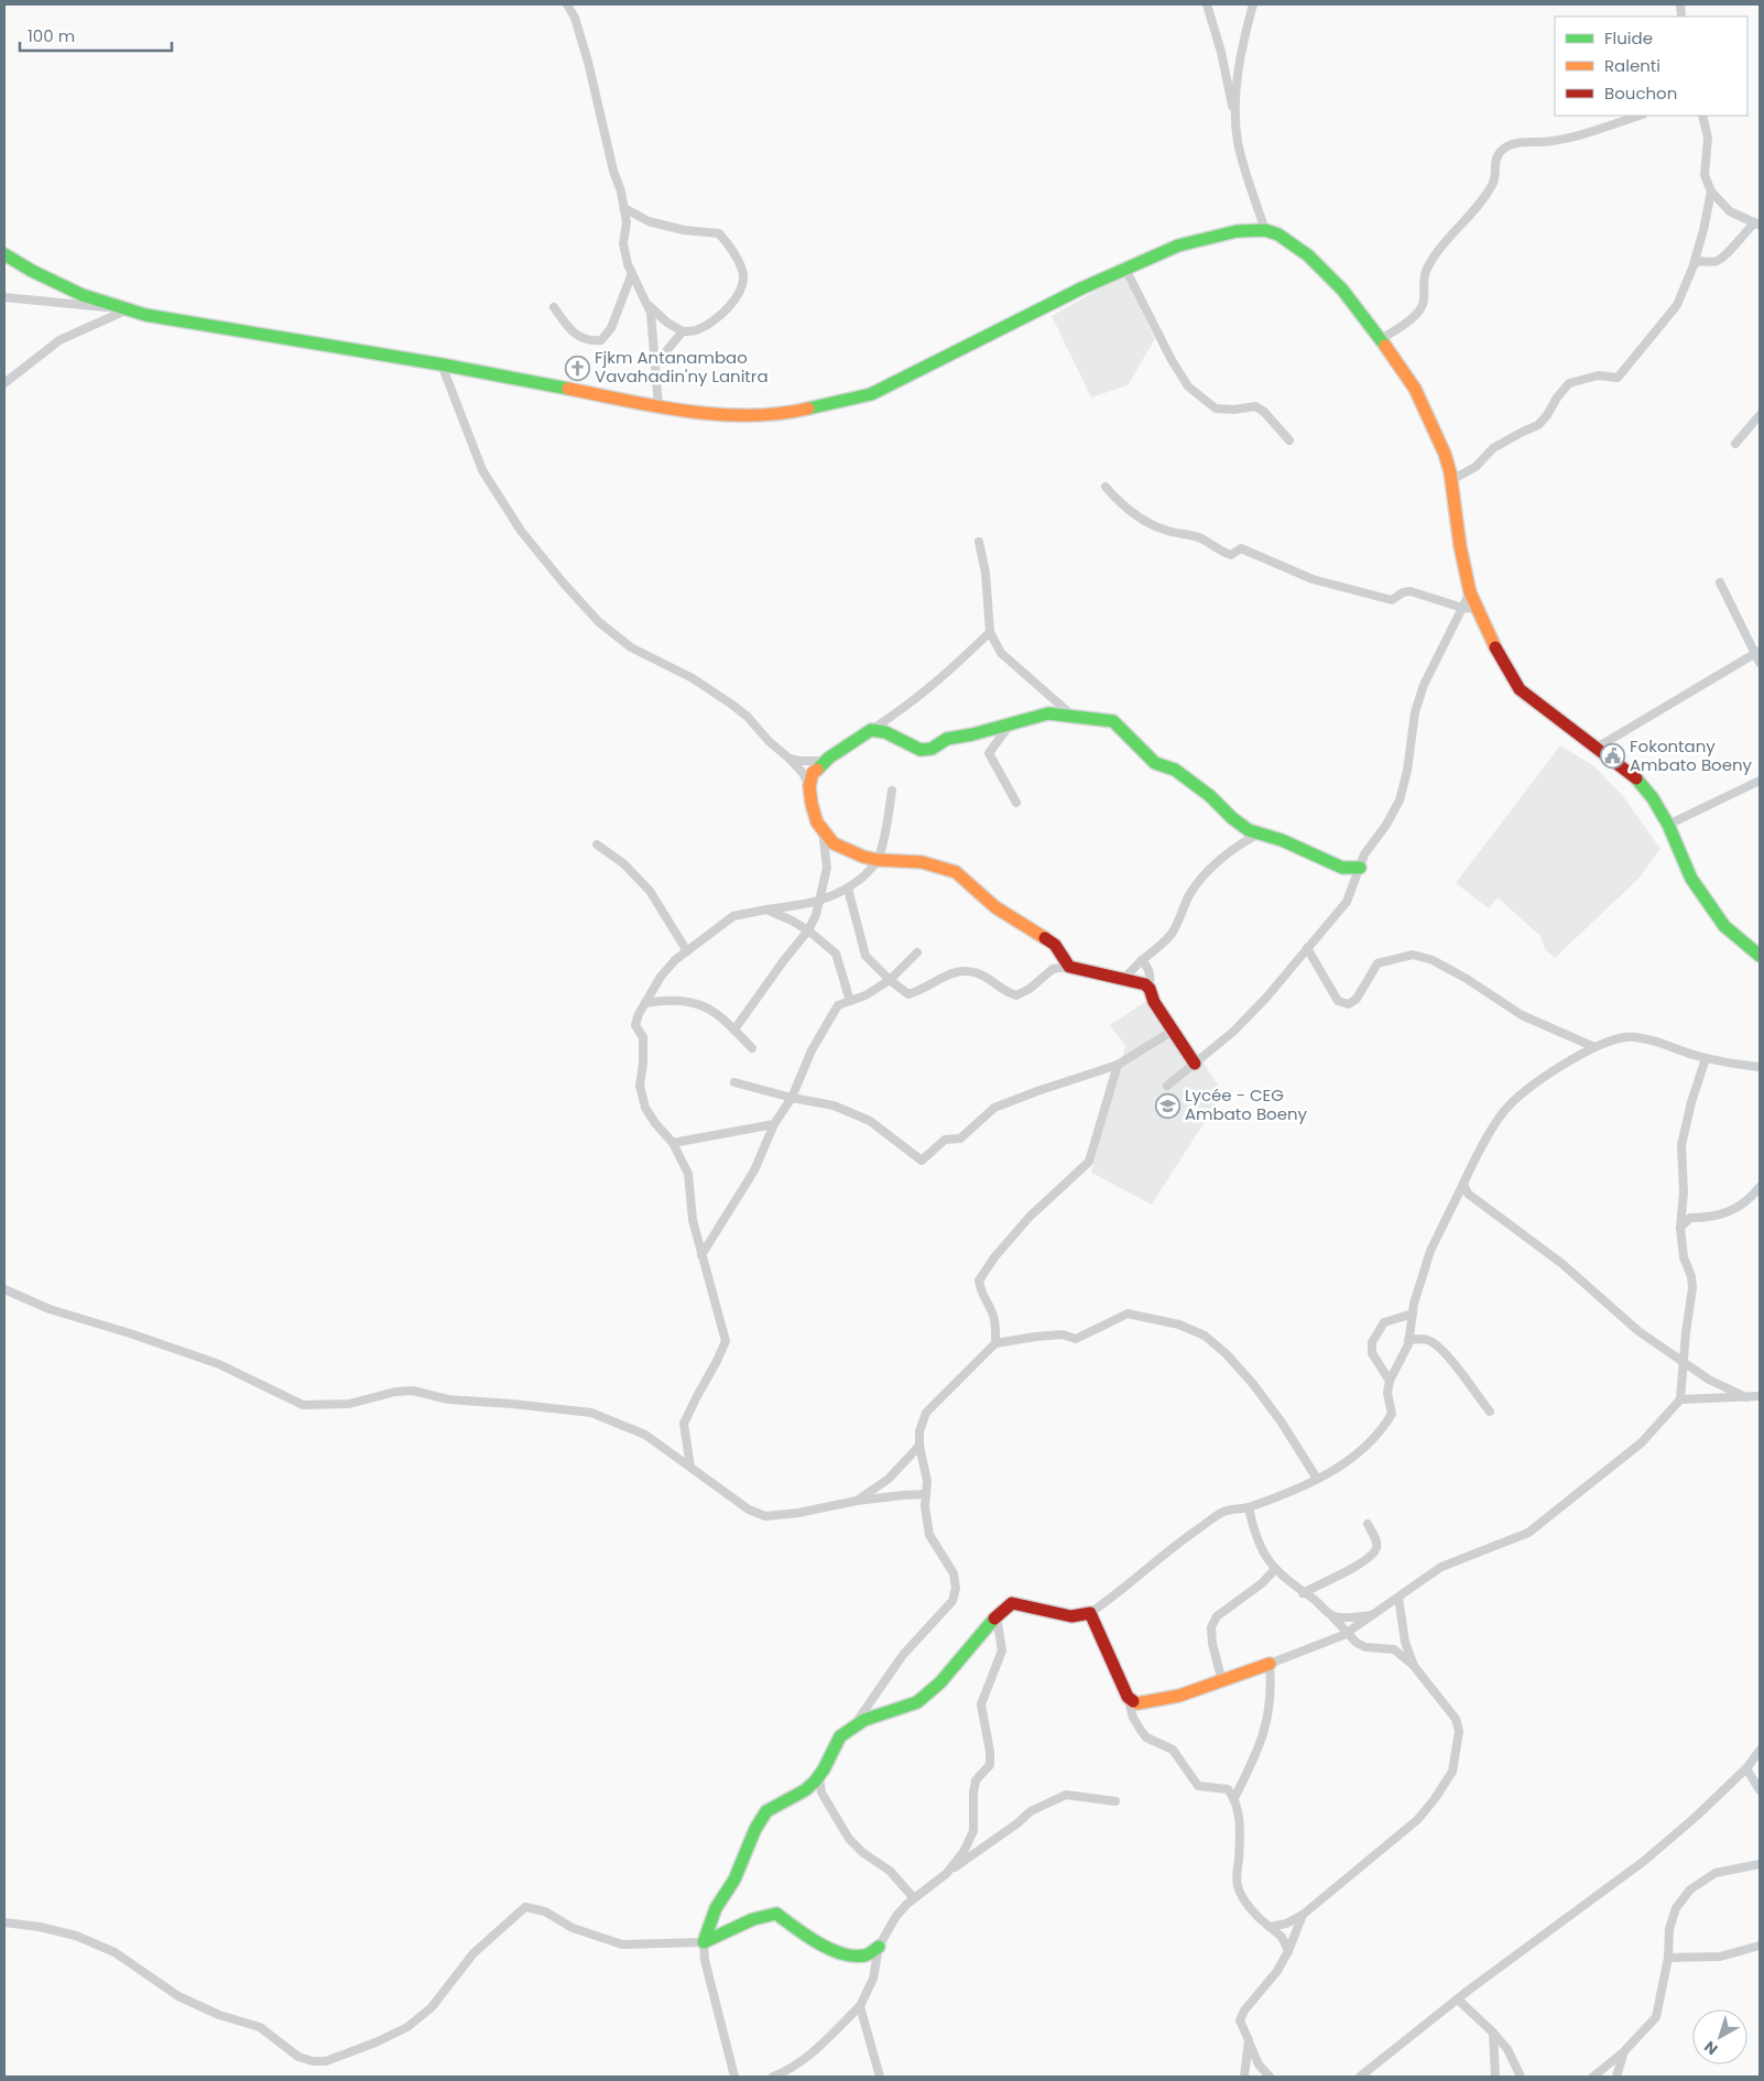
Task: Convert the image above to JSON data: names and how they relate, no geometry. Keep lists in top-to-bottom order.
{
  "places": {
    "church": ["Fjkm Antanambao Vavahadin'ny Lanitra"],
    "public building": ["Fokontany Ambato Boeny"],
    "school or university": ["Lycée - CEG Ambato Boeny"]
  },
  "legend": ["Fluide", "Ralenti", "Bouchon"],
  "scale_bar": "100 m",
  "north": "bottom left"
}
